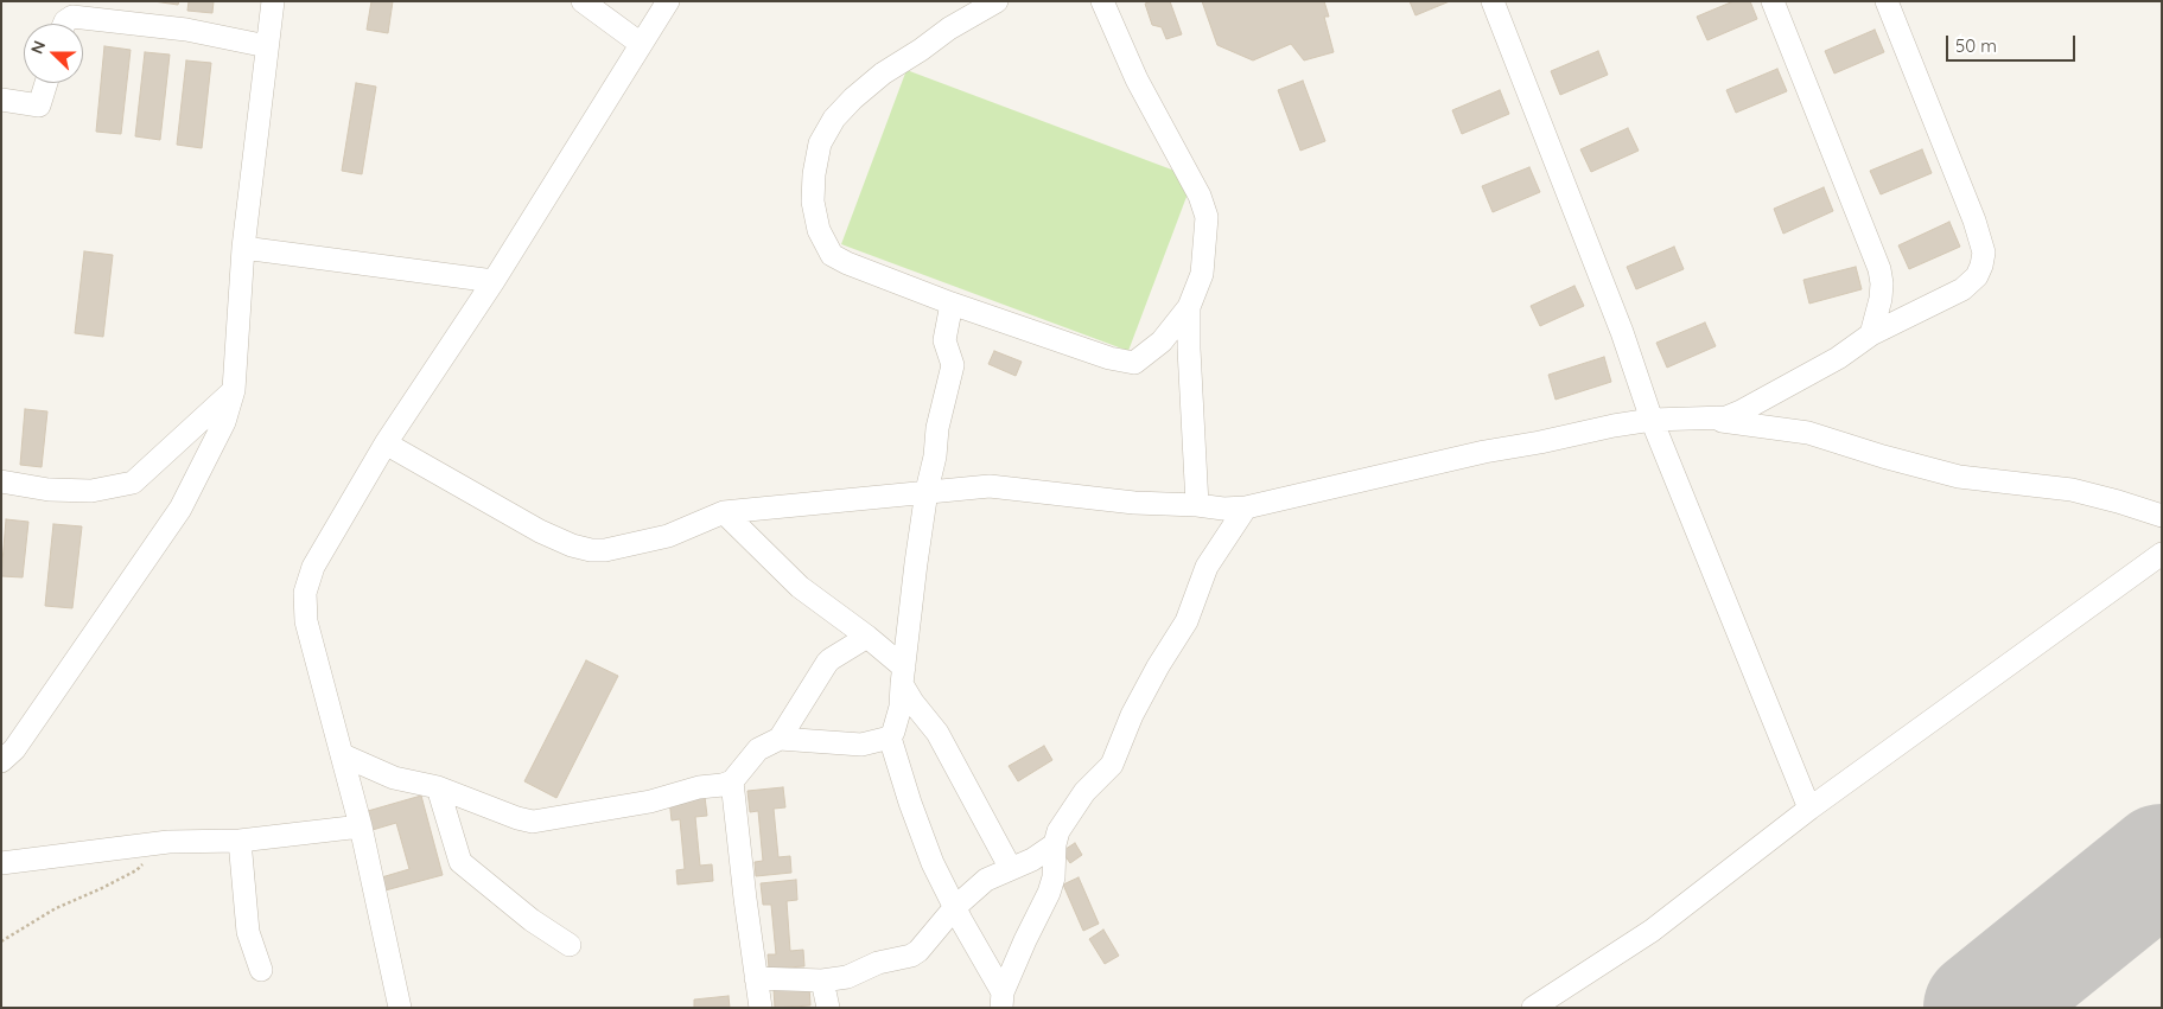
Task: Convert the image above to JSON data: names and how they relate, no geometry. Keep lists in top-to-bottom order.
{
  "scale_bar": "50 m",
  "north": "left"
}
